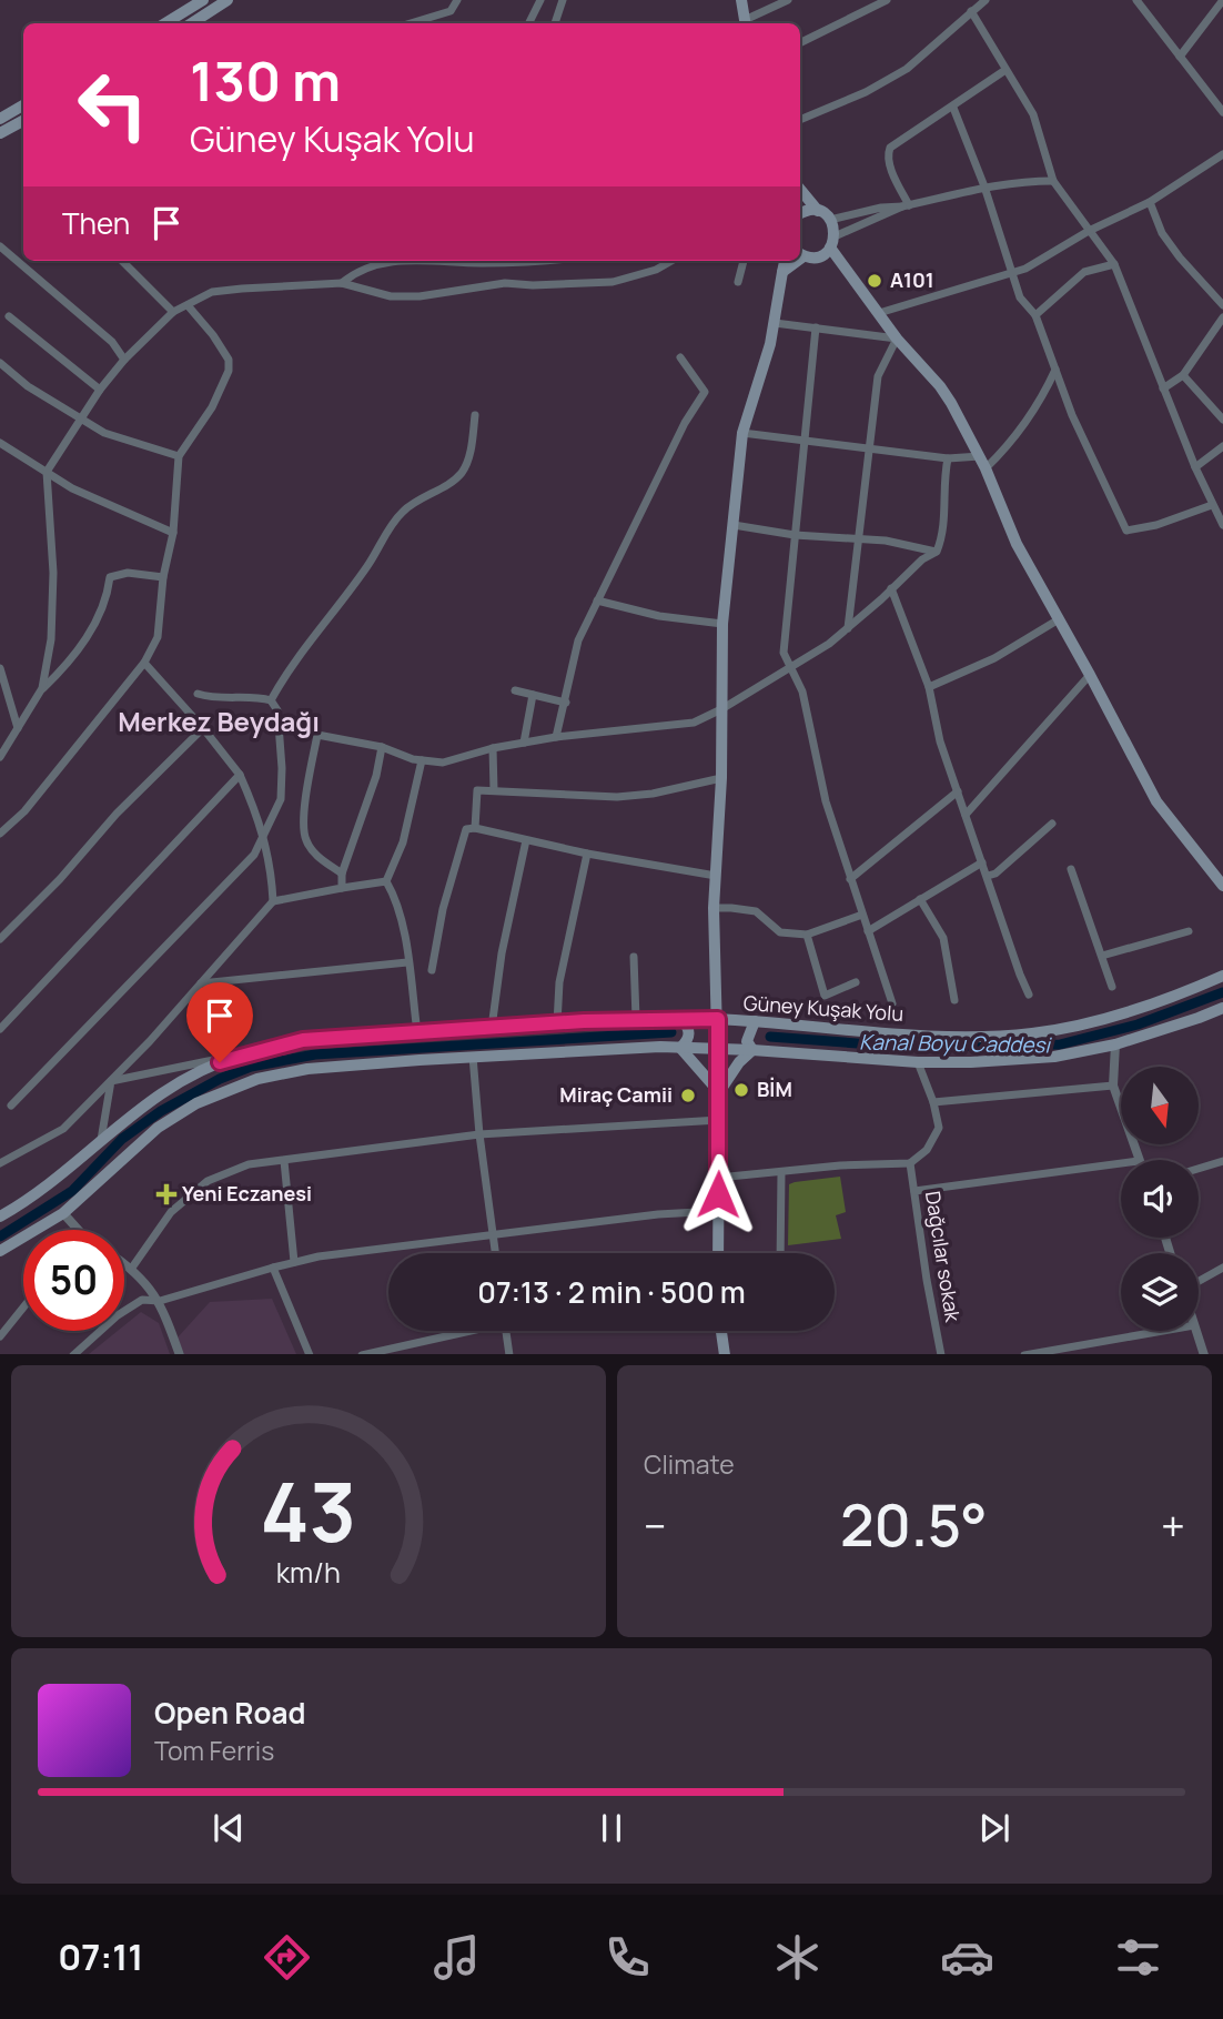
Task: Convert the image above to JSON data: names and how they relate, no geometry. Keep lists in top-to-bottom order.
{
  "streets": {
    "main road": ["Güney Kuşak Yolu"],
    "street": ["Dağcılar sokak"]
  },
  "districts": ["Merkez Beydağı"],
  "water": ["Kanal Boyu Caddesi"],
  "places": {
    "other": ["A101", "BİM", "Miraç Camii"],
    "health": ["Yeni Eczanesi"]
  },
  "north": "bottom",
  "page": {
    "turn": ["130 m", "Güney Kuşak Yolu"],
    "then": "Then",
    "limit": "50",
    "trip": "07:13 · 2 min · 500 m",
    "tile": "Climate",
    "heat": ["−", "20.5°", "+"],
    "song": ["Open Road", "Tom Ferris"],
    "tabs": "07:11",
    "gauge": ["43", "km/h"]
  }
}
